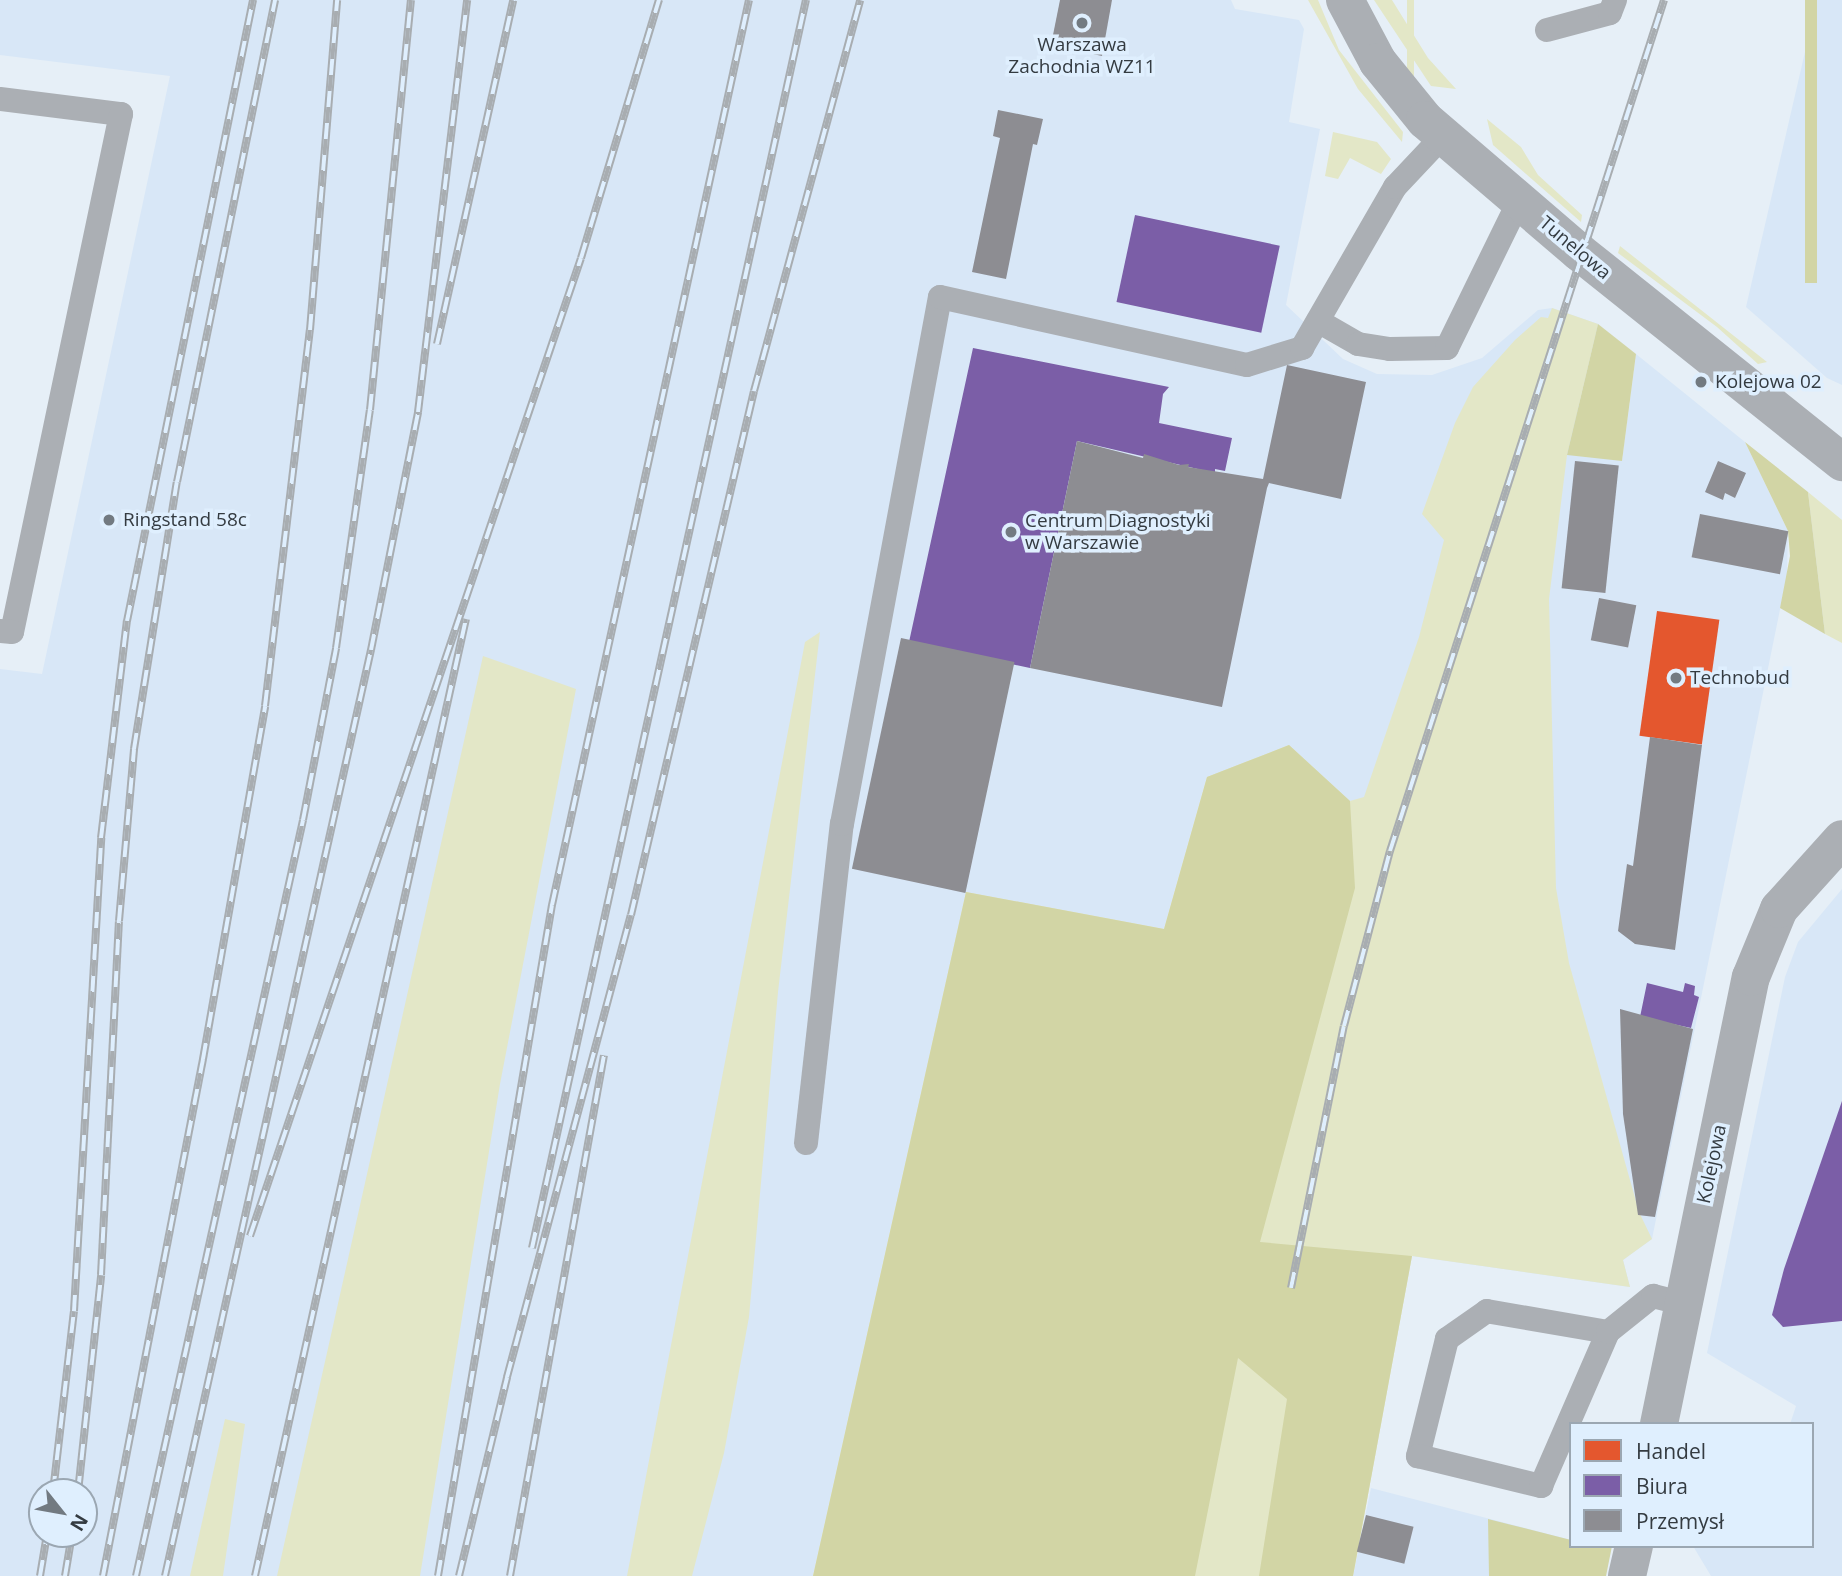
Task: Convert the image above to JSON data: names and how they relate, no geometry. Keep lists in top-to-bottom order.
{
  "streets": {
    "street": ["Tunelowa", "Kolejowa"]
  },
  "places": [
    "Warszawa Zachodnia WZ11",
    "Kolejowa 02",
    "Ringstand 58c",
    "Centrum Diagnostyki w Warszawie",
    "Technobud"
  ],
  "legend": ["Handel", "Biura", "Przemysł"],
  "north": "bottom right"
}
